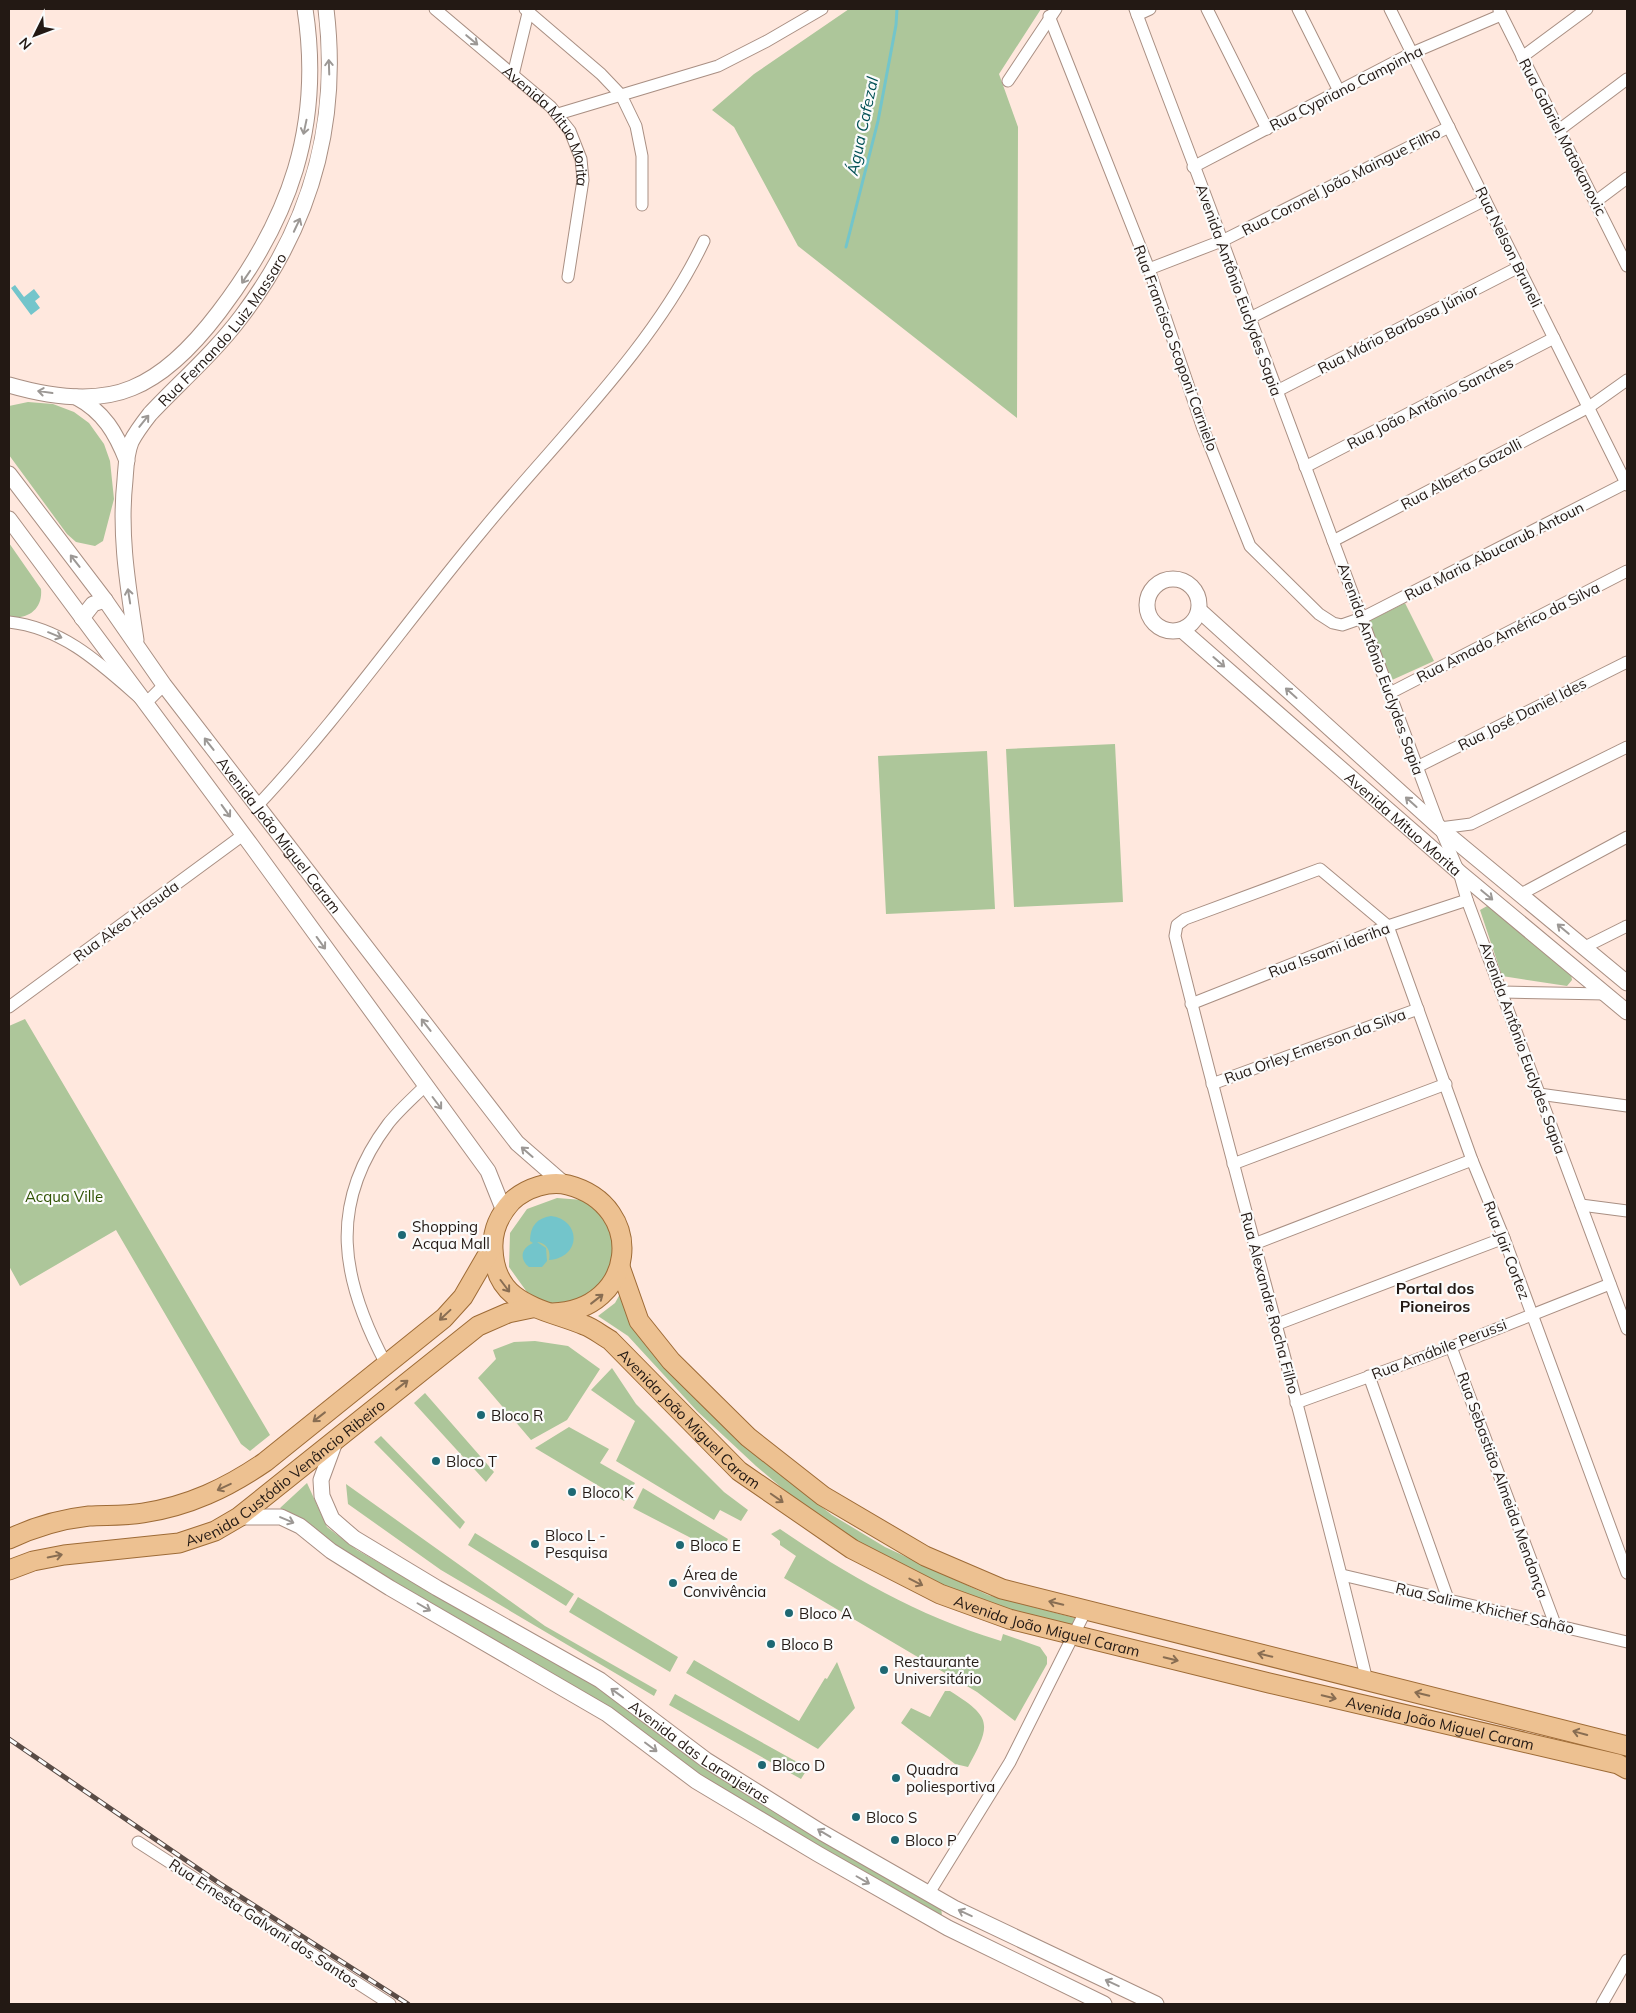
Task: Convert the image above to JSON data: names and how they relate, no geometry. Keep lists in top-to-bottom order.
{
  "streets": {
    "main road": ["Avenida João Miguel Caram", "Avenida Custódio Venâncio Ribeiro"],
    "street": [
      "Rua Cypriano Campinha",
      "Avenida Mituo Morita",
      "Rua Gabriel Matokanovic",
      "Rua Coronel João Maingue Filho",
      "Rua Nelson Bruneli",
      "Avenida Antônio Euclydes Sapia",
      "Rua Fernando Luiz Massaro",
      "Rua Mário Barbosa Júnior",
      "Rua Francisco Scoponi Carnielo",
      "Rua João Antônio Sanches",
      "Rua Alberto Gazolli",
      "Rua Maria Abucarub Antoun",
      "Rua Amado Américo da Silva",
      "Rua José Daniel Ides",
      "Rua Akeo Hasuda",
      "Rua Issami Ideriha",
      "Rua Orley Emerson da Silva",
      "Rua Jair Cortez",
      "Rua Alexandre Rocha Filho",
      "Rua Amábile Perussi",
      "Rua Sebastião Almeida Mendonça",
      "Rua Salime Khichef Sahão",
      "Avenida das Laranjeiras",
      "Rua Ernesta Galvani dos Santos"
    ]
  },
  "crossings": [
    ["Rua Cypriano Campinha", "Rua Gabriel Matokanovic"],
    ["Rua Cypriano Campinha", "Rua Nelson Bruneli"],
    ["Rua Cypriano Campinha", "Avenida Antônio Euclydes Sapia"],
    ["Avenida Mituo Morita", "Avenida Antônio Euclydes Sapia"],
    ["Rua Coronel João Maingue Filho", "Rua Nelson Bruneli"],
    ["Rua Coronel João Maingue Filho", "Avenida Antônio Euclydes Sapia"],
    ["Rua Coronel João Maingue Filho", "Rua Francisco Scoponi Carnielo"],
    ["Rua Nelson Bruneli", "Rua Mário Barbosa Júnior"],
    ["Rua Nelson Bruneli", "Rua João Antônio Sanches"],
    ["Rua Nelson Bruneli", "Rua Alberto Gazolli"],
    ["Rua Nelson Bruneli", "Rua Maria Abucarub Antoun"],
    ["Avenida Antônio Euclydes Sapia", "Rua Mário Barbosa Júnior"],
    ["Avenida Antônio Euclydes Sapia", "Rua Francisco Scoponi Carnielo"],
    ["Avenida Antônio Euclydes Sapia", "Rua João Antônio Sanches"],
    ["Avenida Antônio Euclydes Sapia", "Rua Alberto Gazolli"],
    ["Avenida Antônio Euclydes Sapia", "Rua Maria Abucarub Antoun"],
    ["Avenida Antônio Euclydes Sapia", "Rua Amado Américo da Silva"],
    ["Avenida Antônio Euclydes Sapia", "Rua José Daniel Ides"],
    ["Avenida Antônio Euclydes Sapia", "Rua Issami Ideriha"],
    ["Avenida Antônio Euclydes Sapia", "Rua Amábile Perussi"],
    ["Rua Fernando Luiz Massaro", "Avenida João Miguel Caram"],
    ["Rua Francisco Scoponi Carnielo", "Rua Maria Abucarub Antoun"],
    ["Avenida João Miguel Caram", "Rua Akeo Hasuda"],
    ["Avenida João Miguel Caram", "Rua Alexandre Rocha Filho"],
    ["Avenida João Miguel Caram", "Avenida Custódio Venâncio Ribeiro"],
    ["Rua Issami Ideriha", "Rua Jair Cortez"],
    ["Rua Issami Ideriha", "Rua Alexandre Rocha Filho"],
    ["Rua Orley Emerson da Silva", "Rua Jair Cortez"],
    ["Rua Orley Emerson da Silva", "Rua Alexandre Rocha Filho"],
    ["Rua Jair Cortez", "Rua Alexandre Rocha Filho"],
    ["Rua Jair Cortez", "Rua Amábile Perussi"],
    ["Rua Alexandre Rocha Filho", "Rua Amábile Perussi"],
    ["Rua Alexandre Rocha Filho", "Rua Salime Khichef Sahão"],
    ["Rua Amábile Perussi", "Rua Sebastião Almeida Mendonça"],
    ["Avenida Custódio Venâncio Ribeiro", "Avenida das Laranjeiras"],
    ["Rua Sebastião Almeida Mendonça", "Rua Salime Khichef Sahão"]
  ],
  "districts": ["Portal dos Pioneiros"],
  "water": ["Água Cafezal"],
  "parks": ["Acqua Ville"],
  "places": [
    "Shopping Acqua Mall",
    "Bloco R",
    "Bloco T",
    "Bloco K",
    "Bloco L - Pesquisa",
    "Bloco E",
    "Área de Convivência",
    "Bloco A",
    "Bloco B",
    "Restaurante Universitário",
    "Bloco D",
    "Quadra poliesportiva",
    "Bloco S",
    "Bloco P"
  ],
  "north": "bottom left"
}
